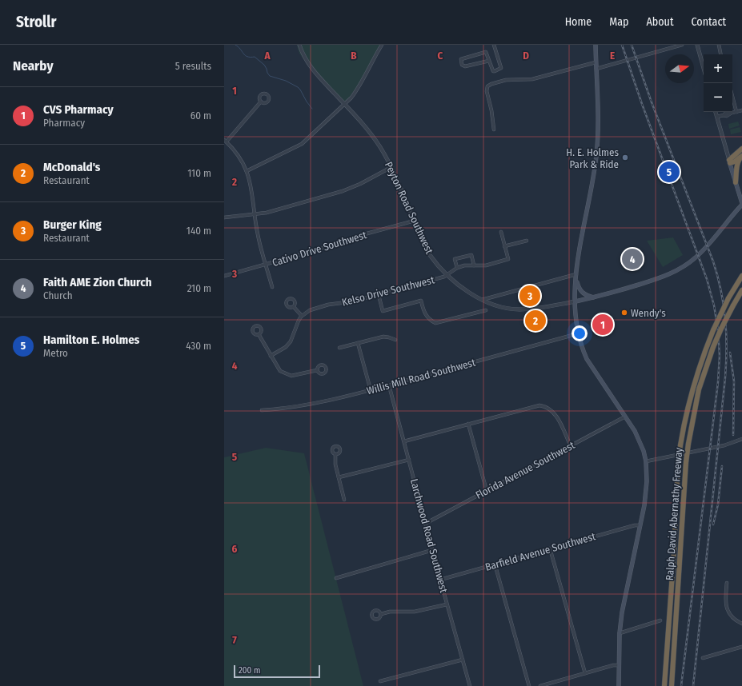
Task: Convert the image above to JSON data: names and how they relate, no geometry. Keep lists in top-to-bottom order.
{
  "streets": {
    "highway": ["Ralph David Abernathy Freeway"],
    "street": [
      "Peyton Road Southwest",
      "Cativo Drive Southwest",
      "Kelso Drive Southwest",
      "Willis Mill Road Southwest",
      "Florida Avenue Southwest",
      "Larchwood Road Southwest",
      "Barfield Avenue Southwest"
    ]
  },
  "crossings": [
    ["Peyton Road Southwest", "Cativo Drive Southwest"],
    ["Peyton Road Southwest", "Kelso Drive Southwest"],
    ["Willis Mill Road Southwest", "Larchwood Road Southwest"],
    ["Florida Avenue Southwest", "Larchwood Road Southwest"],
    ["Larchwood Road Southwest", "Barfield Avenue Southwest"]
  ],
  "places": ["H. E. Holmes Park & Ride", "Wendy's"],
  "scale_bar": "200 m",
  "north": "right",
  "page": {
    "header": "Strollr",
    "nav": [
      "Home",
      "Map",
      "About",
      "Contact"
    ],
    "heading": ["Nearby", "5 results"],
    "map_buttons": ["+", "−"],
    "list": [
      {
        "mark": "1",
        "name": "CVS Pharmacy",
        "note": "Pharmacy",
        "value": "60 m"
      },
      {
        "mark": "2",
        "name": "McDonald's",
        "note": "Restaurant",
        "value": "110 m"
      },
      {
        "mark": "3",
        "name": "Burger King",
        "note": "Restaurant",
        "value": "140 m"
      },
      {
        "mark": "4",
        "name": "Faith AME Zion Church",
        "note": "Church",
        "value": "210 m"
      },
      {
        "mark": "5",
        "name": "Hamilton E. Holmes",
        "note": "Metro",
        "value": "430 m"
      }
    ],
    "pins": [
      "5",
      "4",
      "3",
      "2",
      "1"
    ],
    "scale": "200 m"
  },
  "grid": {
    "columns": [
      "A",
      "B",
      "C",
      "D",
      "E"
    ],
    "rows": [
      "1",
      "2",
      "3",
      "4",
      "5",
      "6",
      "7"
    ]
  }
}
